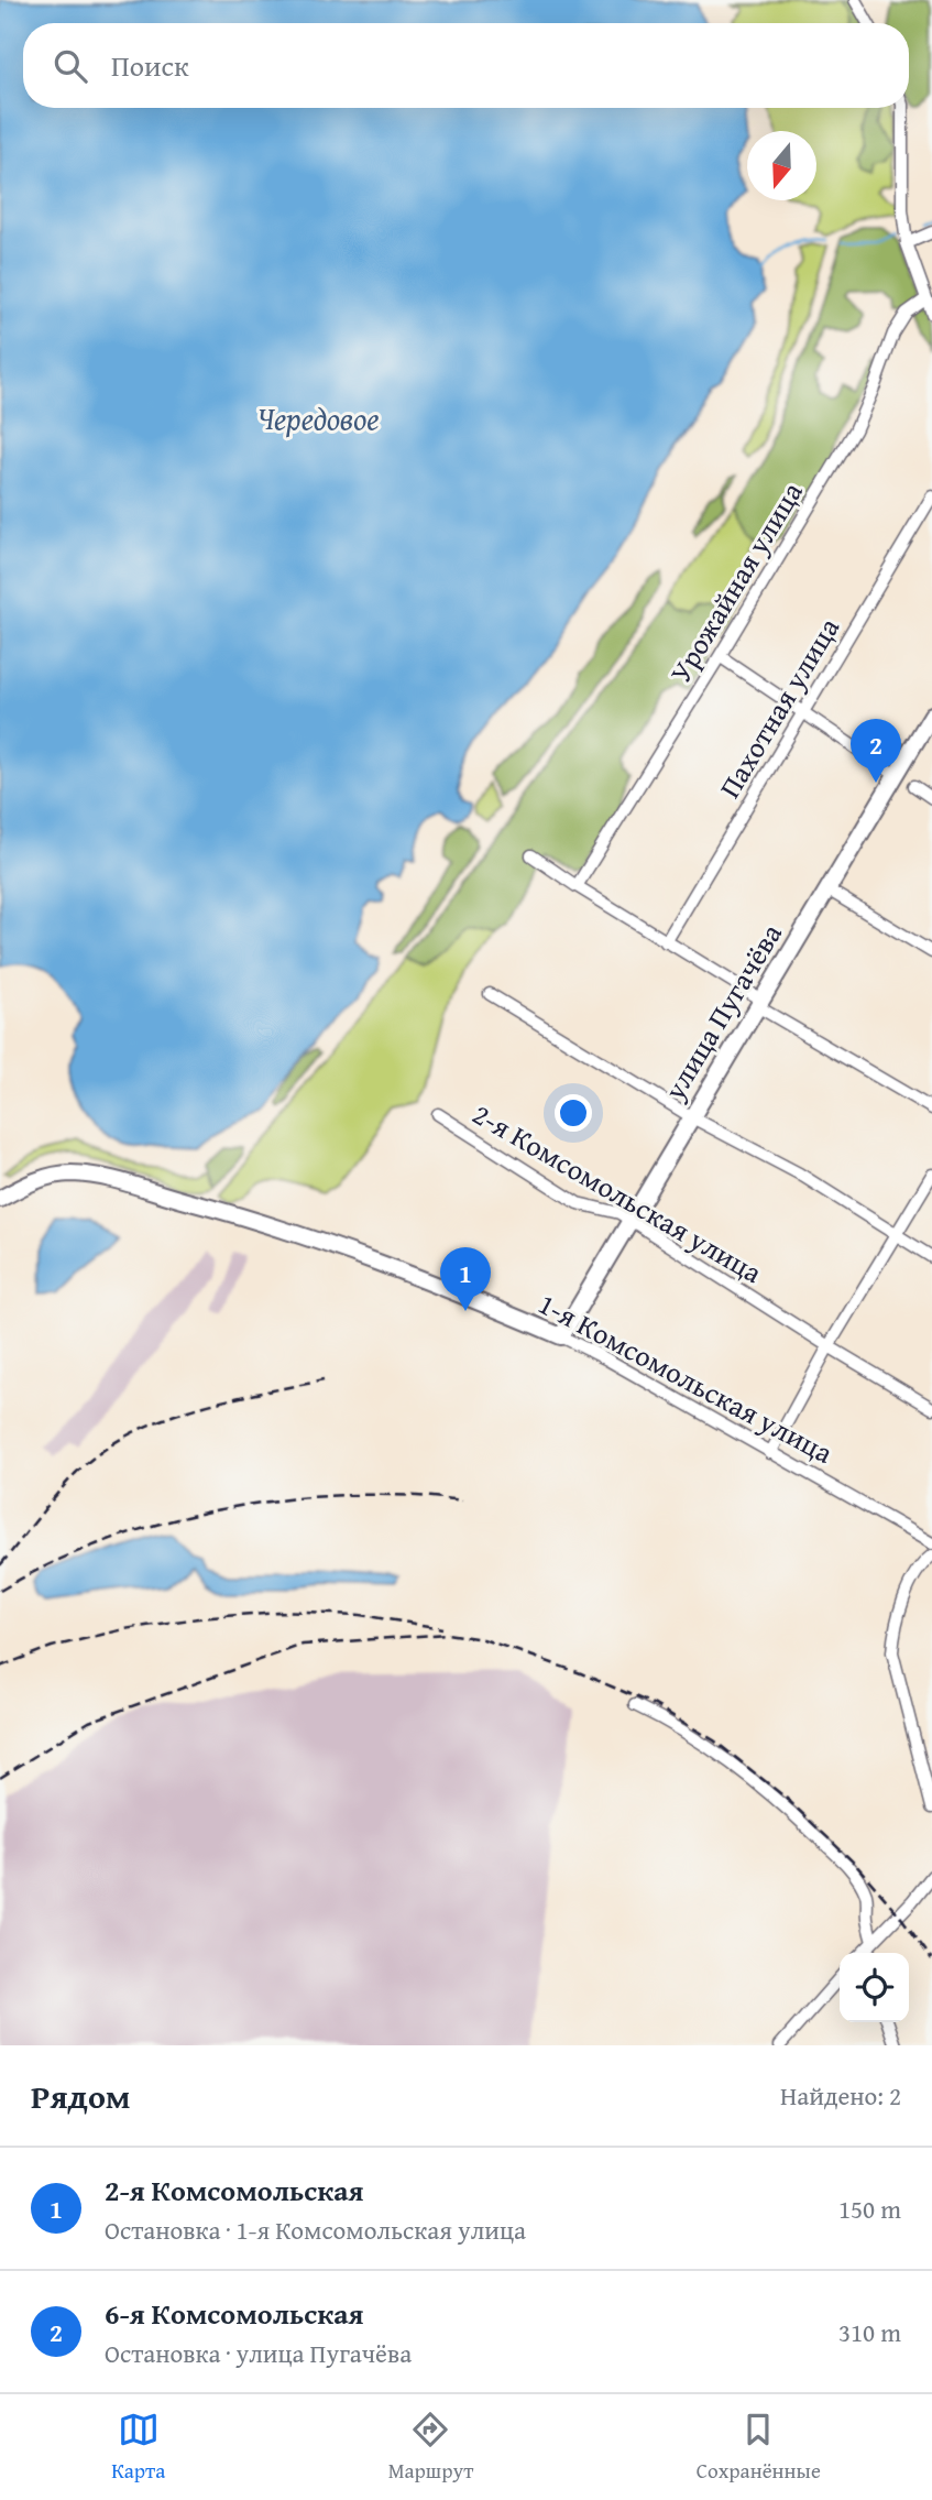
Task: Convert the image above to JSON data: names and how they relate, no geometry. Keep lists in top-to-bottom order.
{
  "streets": {
    "main road": ["улица Пугачёва", "1-я Комсомольская улица"],
    "street": ["Урожайная улица", "Пахотная улица", "2-я Комсомольская улица"]
  },
  "crossings": [
    ["улица Пугачёва", "2-я Комсомольская улица"],
    ["улица Пугачёва", "1-я Комсомольская улица"]
  ],
  "water": ["Чередовое"],
  "north": "bottom",
  "page": {
    "search": "Поиск",
    "pins": ["2", "1"],
    "heading": ["Рядом", "Найдено: 2"],
    "list": [
      {
        "mark": "1",
        "name": "2-я Комсомольская",
        "note": "Остановка · 1-я Комсомольская улица",
        "value": "150 m"
      },
      {
        "mark": "2",
        "name": "6-я Комсомольская",
        "note": "Остановка · улица Пугачёва",
        "value": "310 m"
      }
    ],
    "nav": ["Карта", "Маршрут", "Сохранённые"]
  }
}
